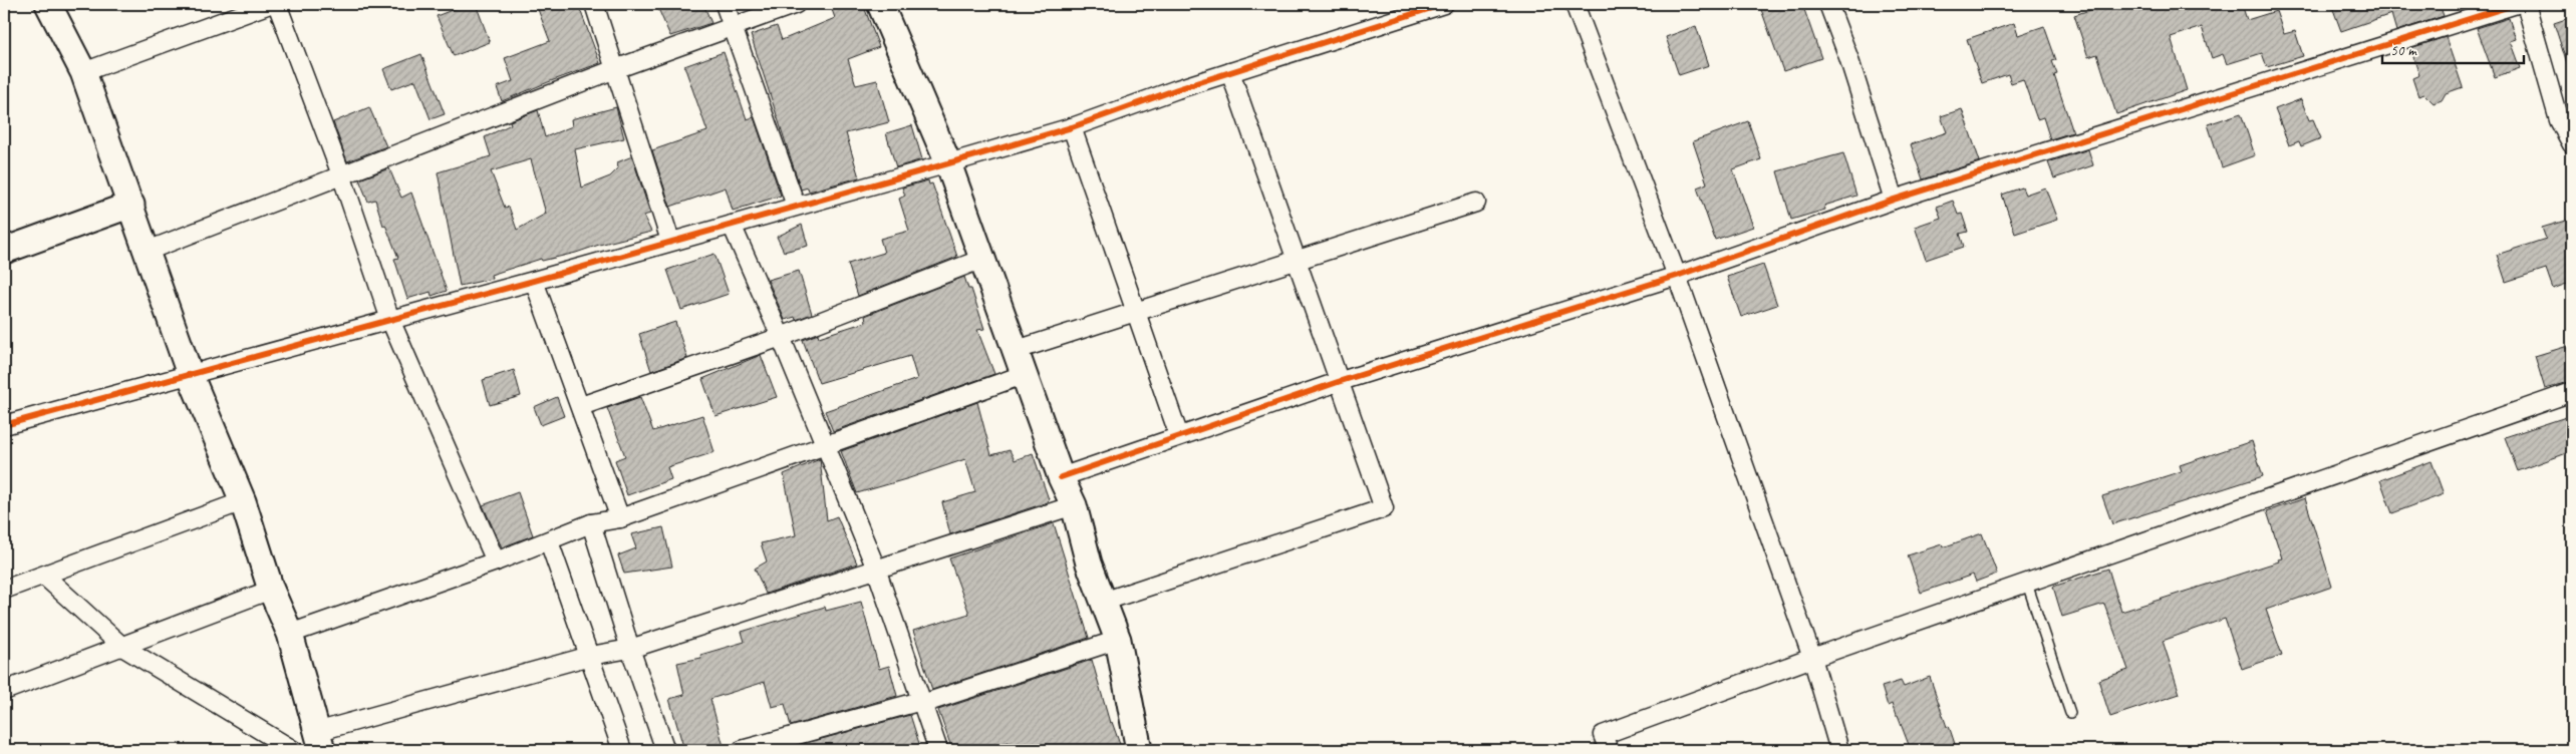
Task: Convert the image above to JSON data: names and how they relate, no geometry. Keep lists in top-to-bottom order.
{
  "scale_bar": "50 m"
}
